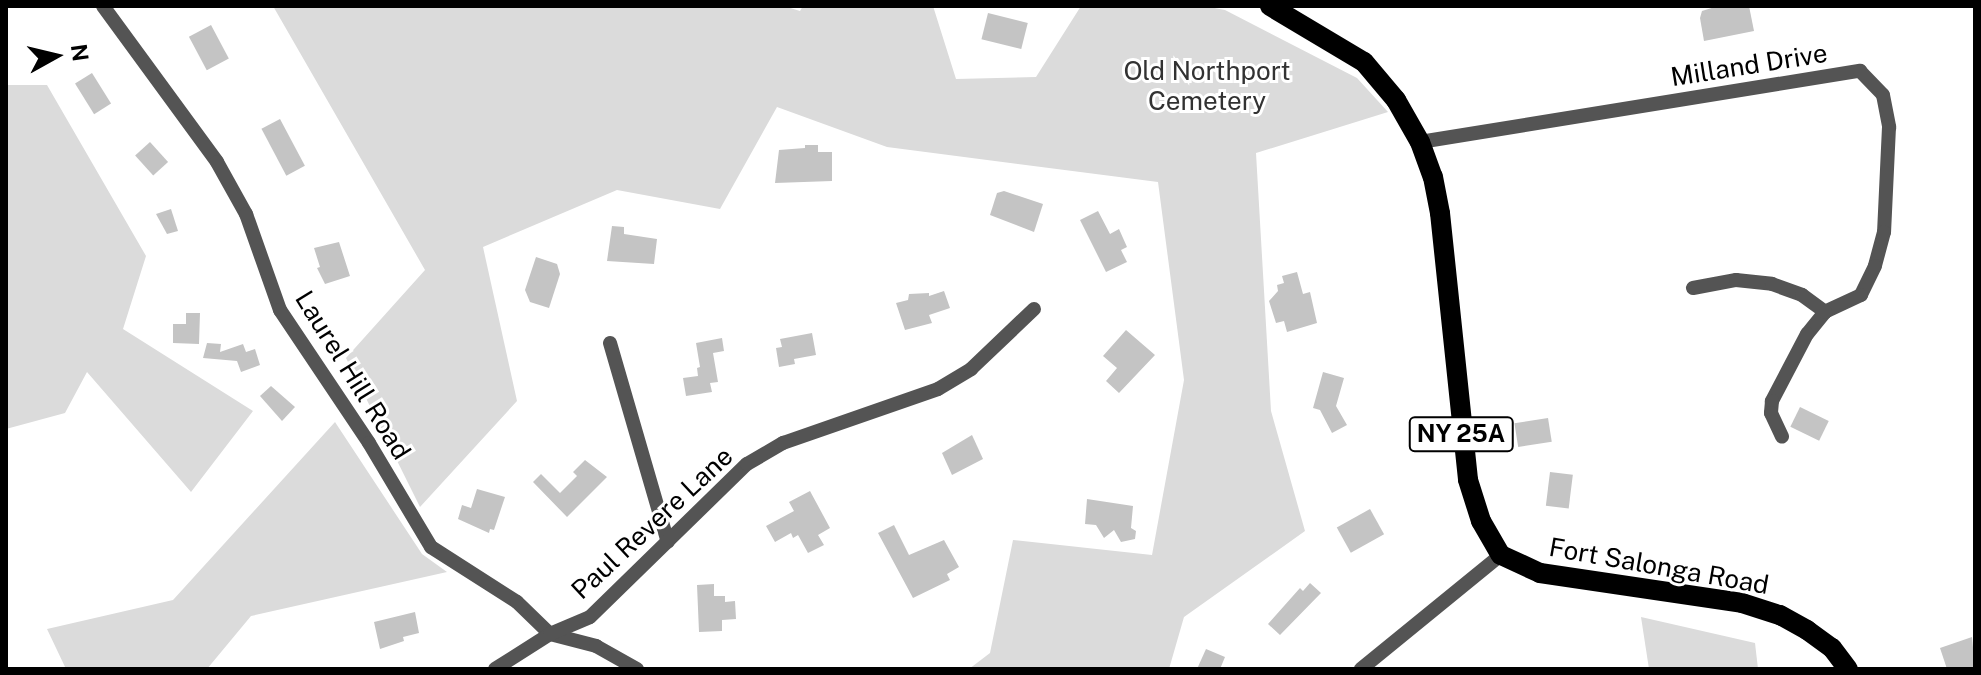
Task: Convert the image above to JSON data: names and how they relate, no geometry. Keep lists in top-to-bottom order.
{
  "streets": {
    "main road": ["NY 25A", "Fort Salonga Road"],
    "street": ["Milland Drive", "Laurel Hill Road", "Paul Revere Lane"]
  },
  "crossings": [
    ["Milland Drive", "NY 25A"],
    ["Laurel Hill Road", "Paul Revere Lane"],
    ["NY 25A", "Fort Salonga Road"]
  ],
  "parks": ["Old Northport Cemetery"],
  "north": "right"
}
